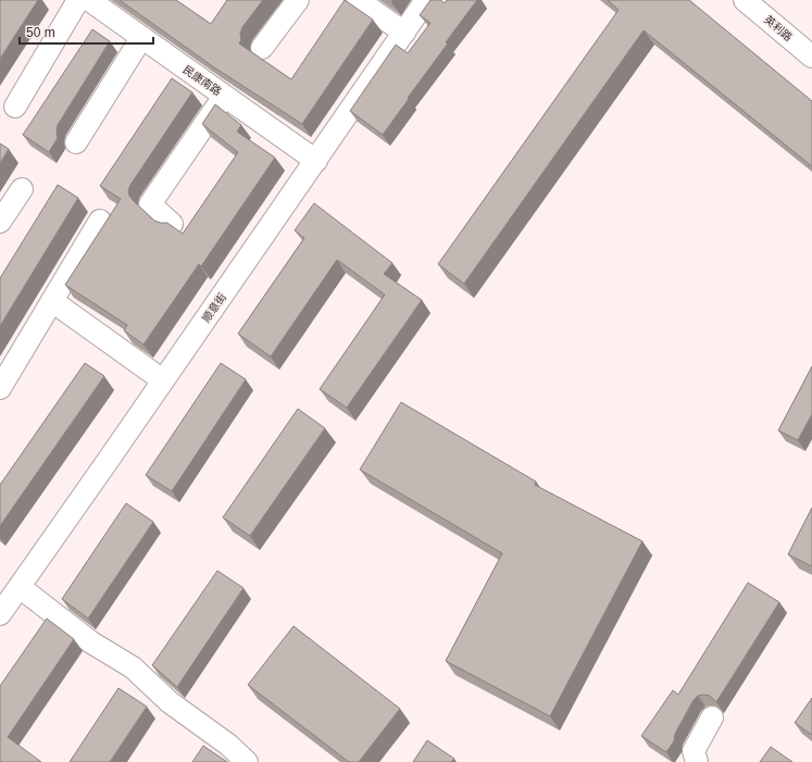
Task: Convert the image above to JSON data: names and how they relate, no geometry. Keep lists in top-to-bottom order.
{
  "streets": {
    "street": ["英利路", "民康南路", "顺意街"]
  },
  "crossings": [
    ["民康南路", "顺意街"]
  ],
  "scale_bar": "50 m"
}
